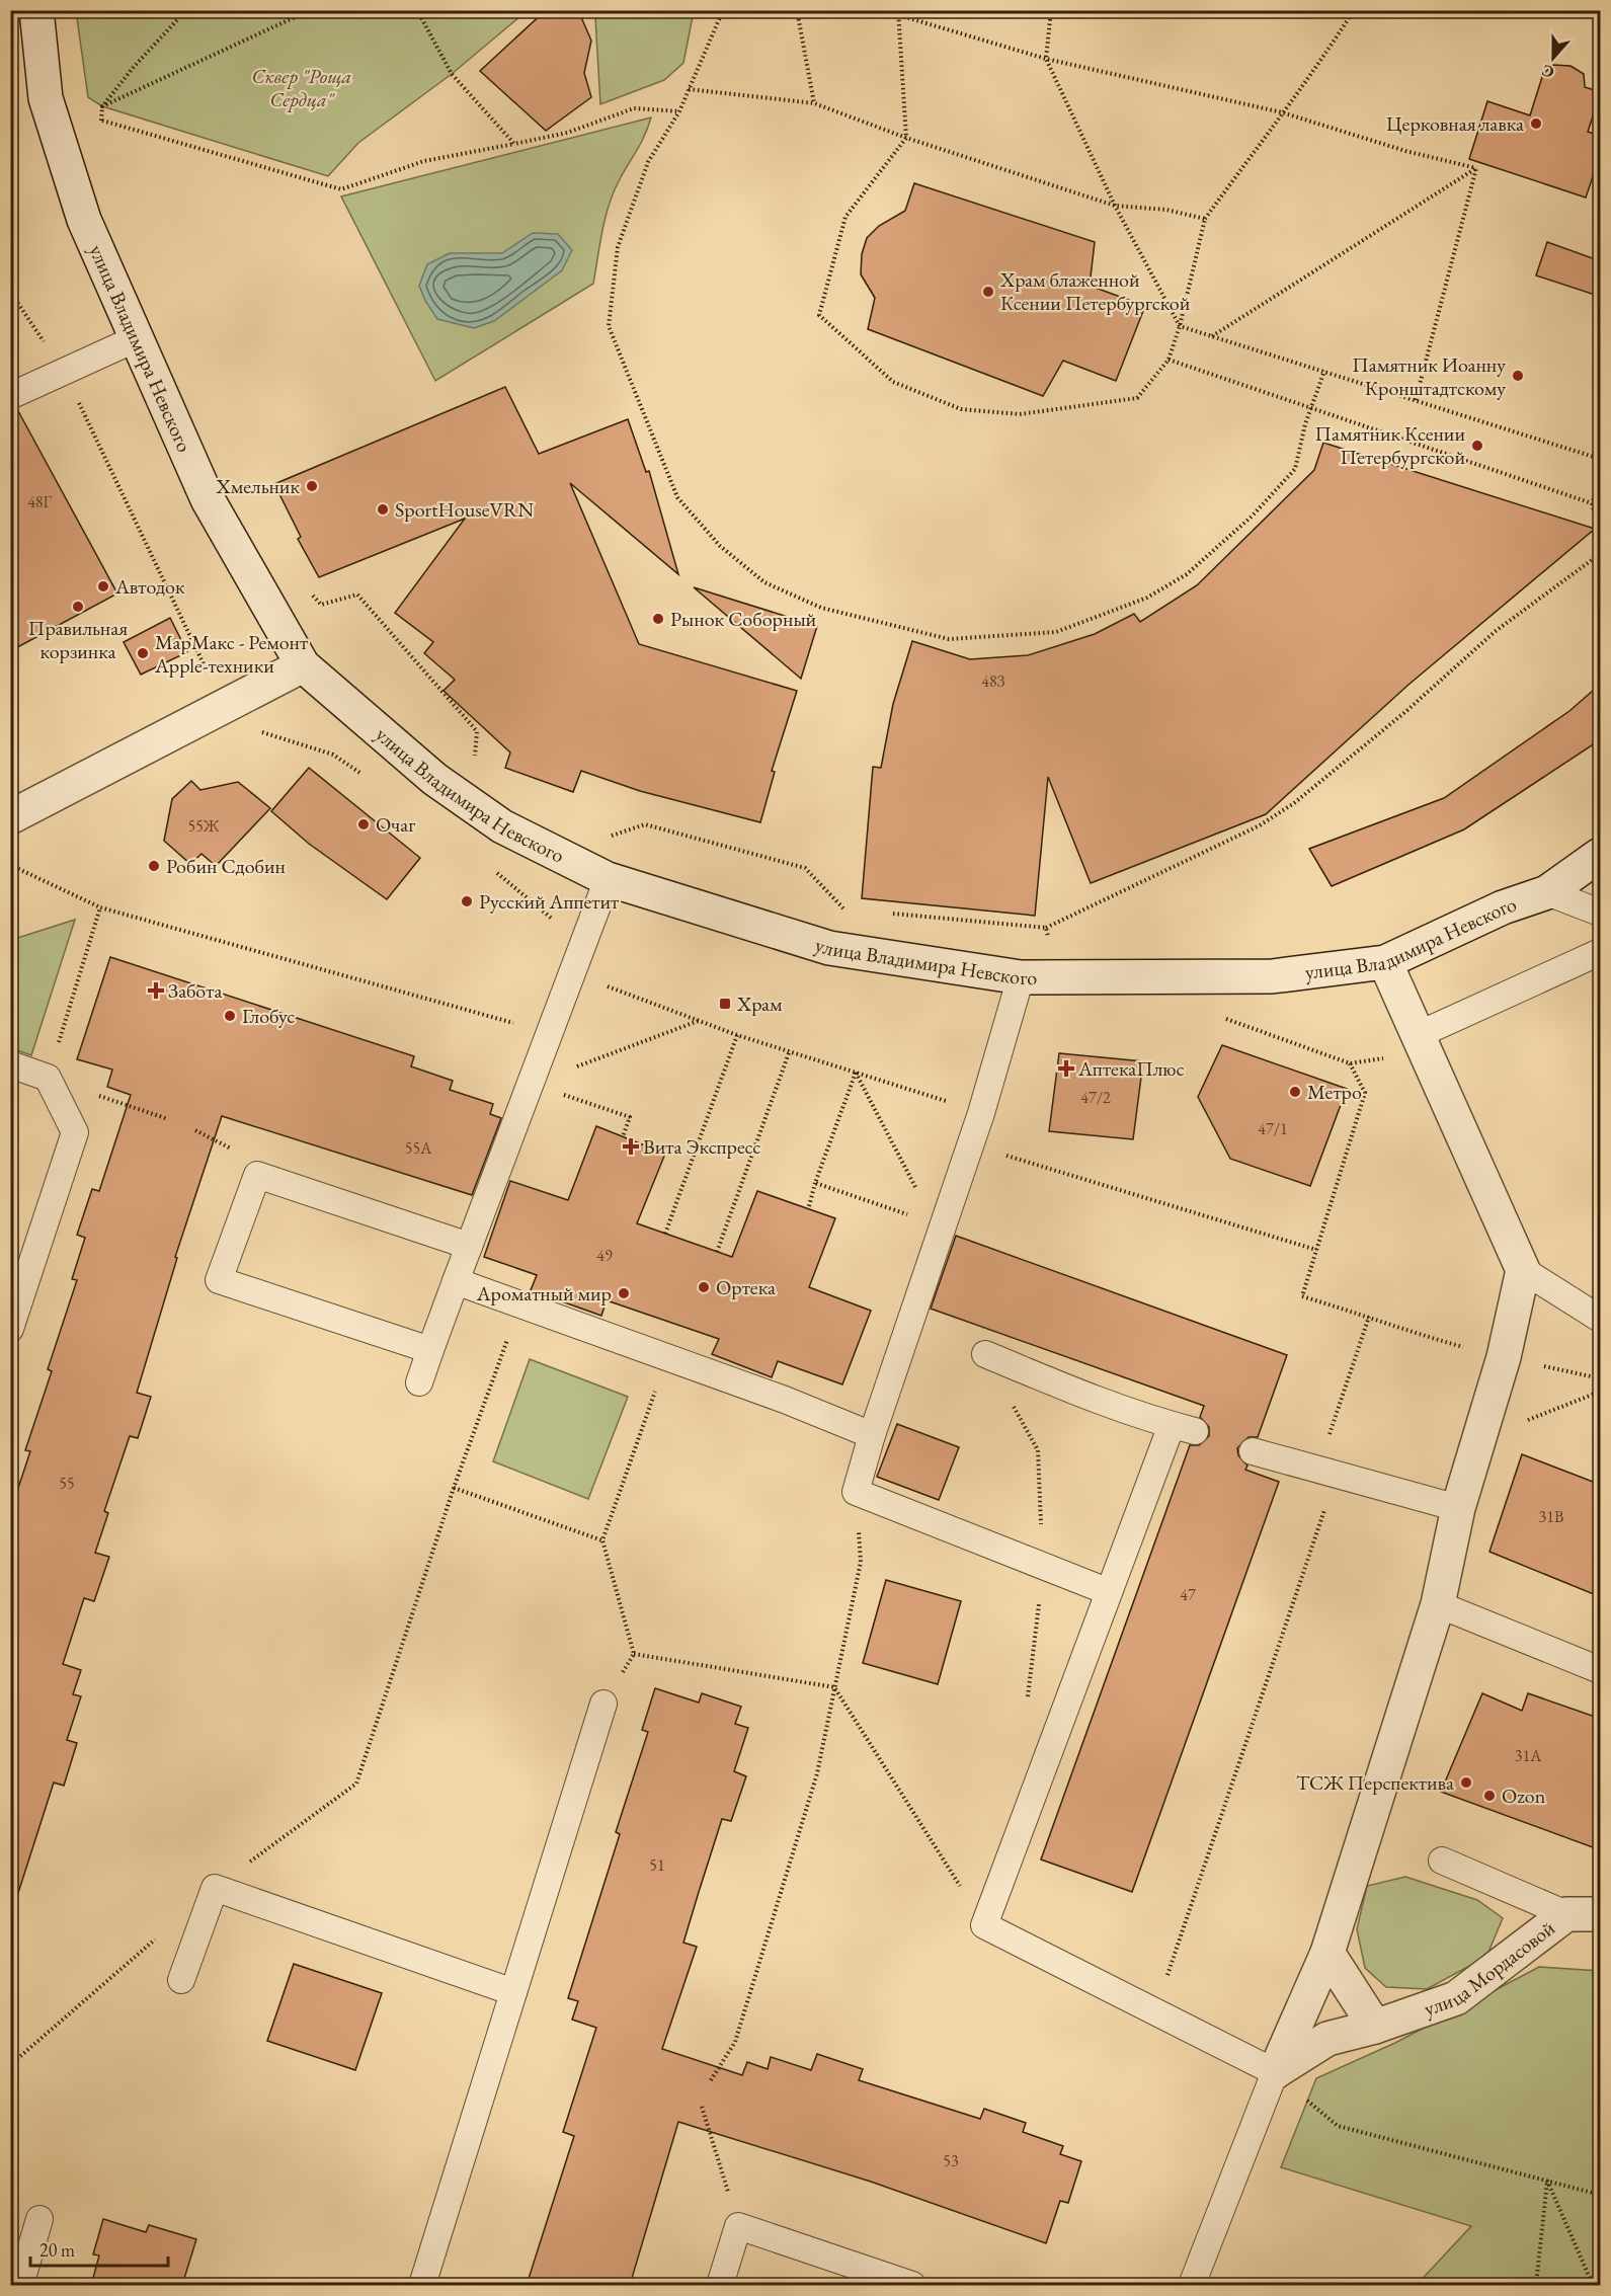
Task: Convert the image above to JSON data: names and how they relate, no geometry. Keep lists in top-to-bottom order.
{
  "streets": {
    "street": ["улица Владимира Невского", "улица Мордасовой"]
  },
  "parks": ["Сквер \"Роща Сердца\""],
  "places": {
    "other": [
      "Церковная лавка",
      "Храм блаженной Ксении Петербургской",
      "Памятник Иоанну Кронштадтскому",
      "Памятник Ксении Петербургской",
      "Хмельник",
      "SportHouseVRN",
      "Автодок",
      "Правильная корзинка",
      "Рынок Соборный",
      "МарМакс - Ремонт Apple-техники",
      "Очаг",
      "Робин Сдобин",
      "Русский Аппетит",
      "Глобус",
      "Метро",
      "Ортека",
      "Ароматный мир",
      "ТСЖ Перспектива",
      "Ozon"
    ],
    "health": ["Забота", "АптекаПлюс", "Вита Экспресс"],
    "transit": ["Храм"]
  },
  "house_numbers": [
    "48Г",
    "48З",
    "55Ж",
    "47/2",
    "47/1",
    "55А",
    "49",
    "55",
    "31В",
    "47",
    "31А",
    "51",
    "53"
  ],
  "scale_bar": "20 m",
  "north": "bottom"
}
